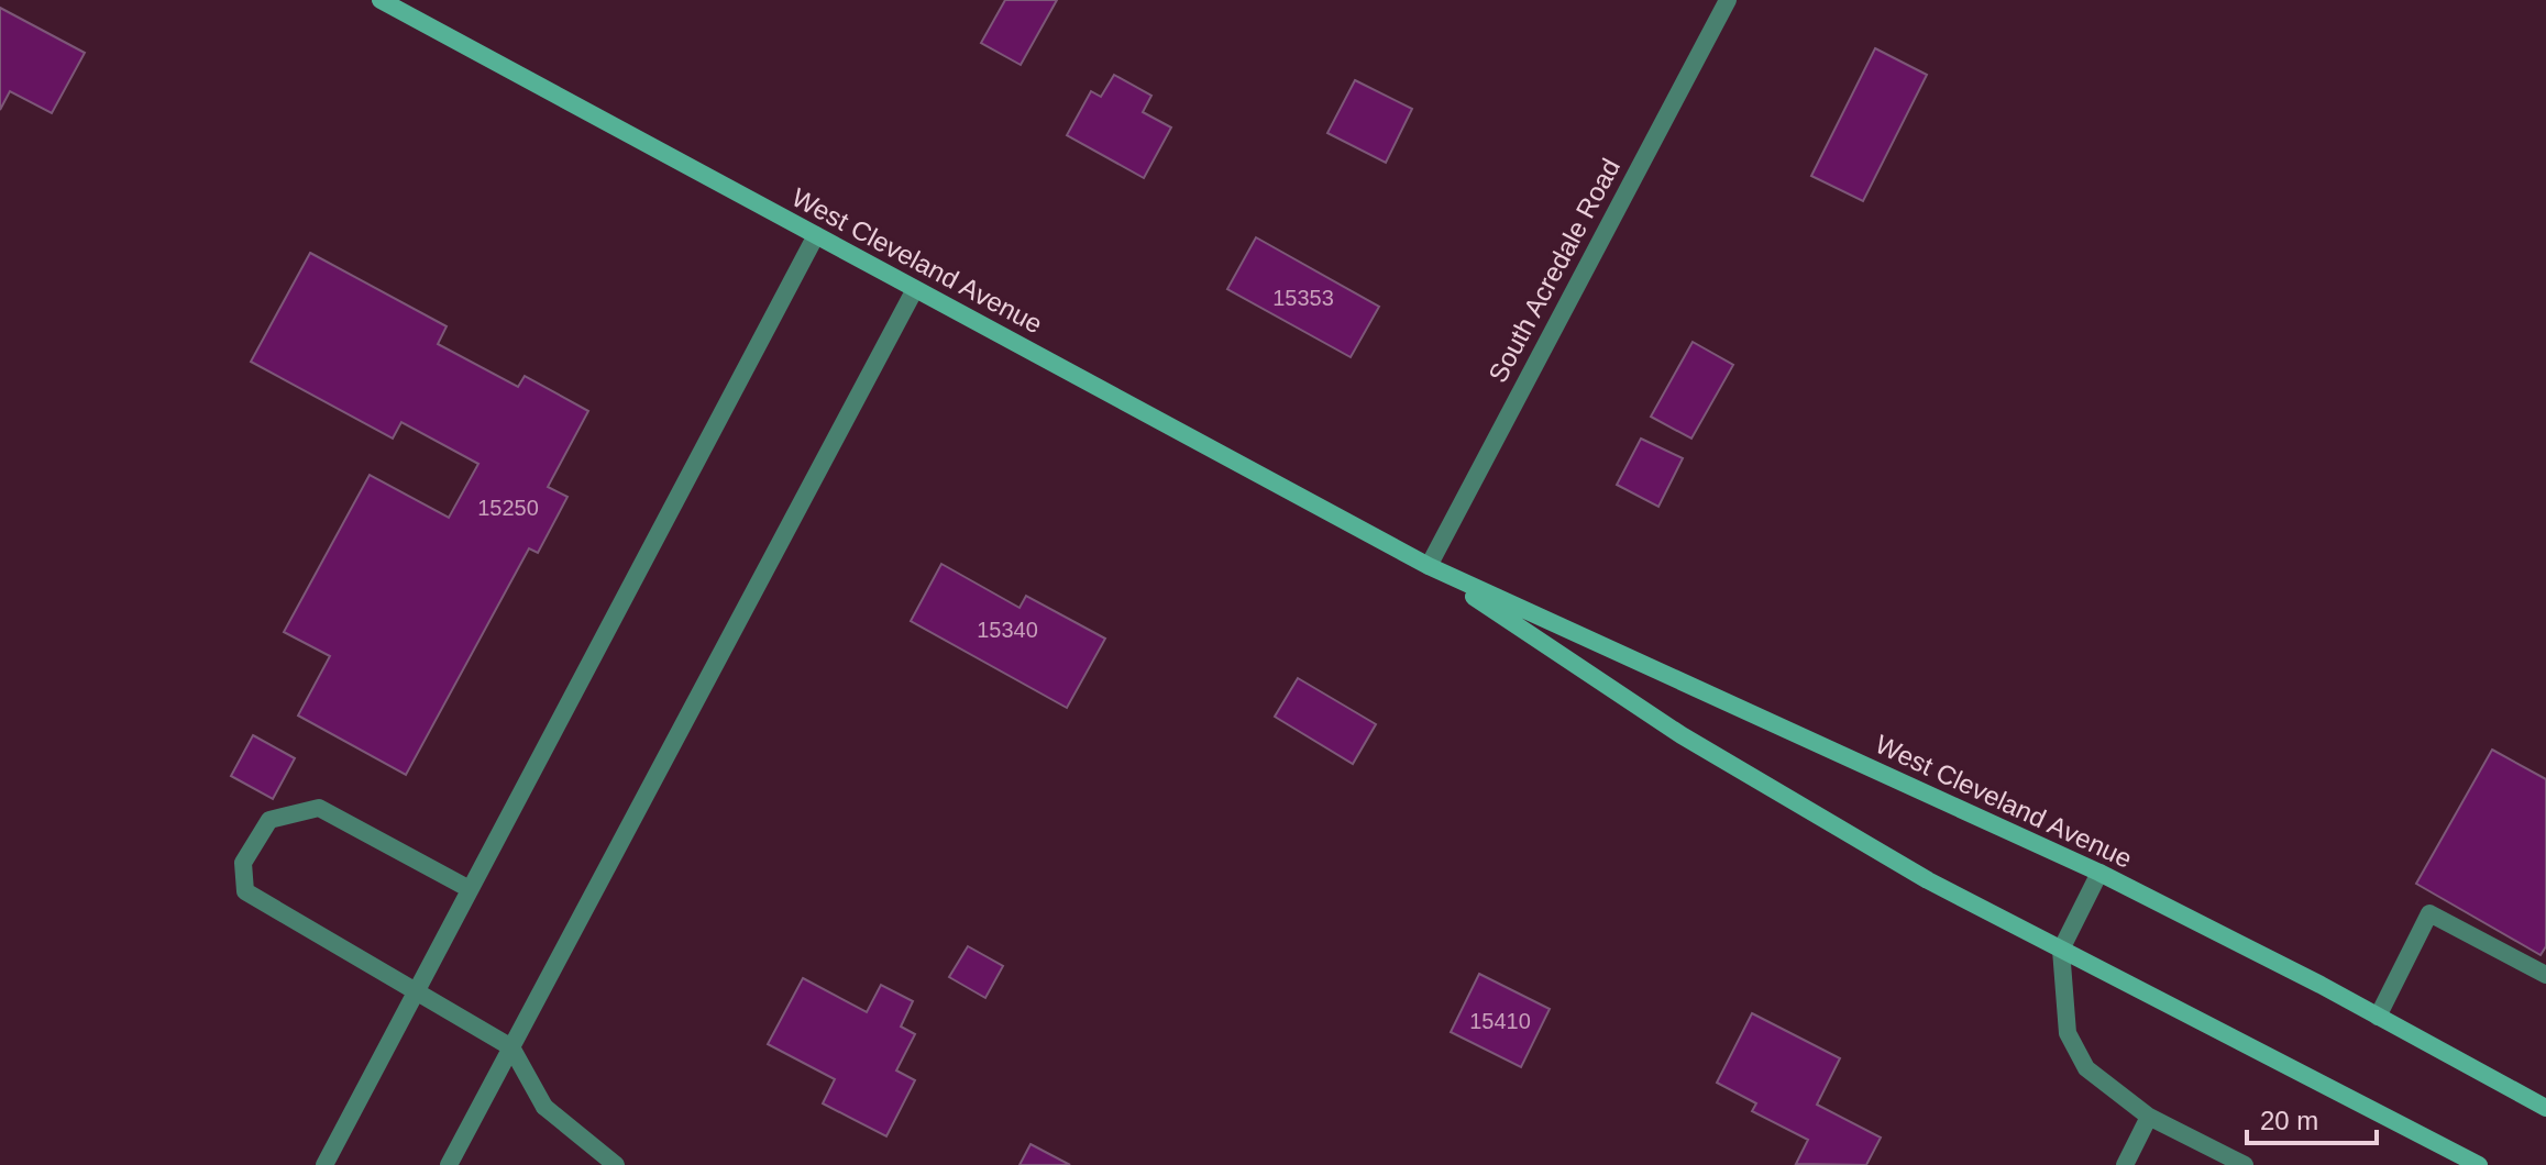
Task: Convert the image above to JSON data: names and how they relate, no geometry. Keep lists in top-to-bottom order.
{
  "streets": {
    "main road": ["West Cleveland Avenue"],
    "street": ["South Acredale Road"]
  },
  "crossings": [
    ["West Cleveland Avenue", "South Acredale Road"]
  ],
  "house_numbers": [
    "15353",
    "15250",
    "15340",
    "15410"
  ],
  "scale_bar": "20 m"
}
